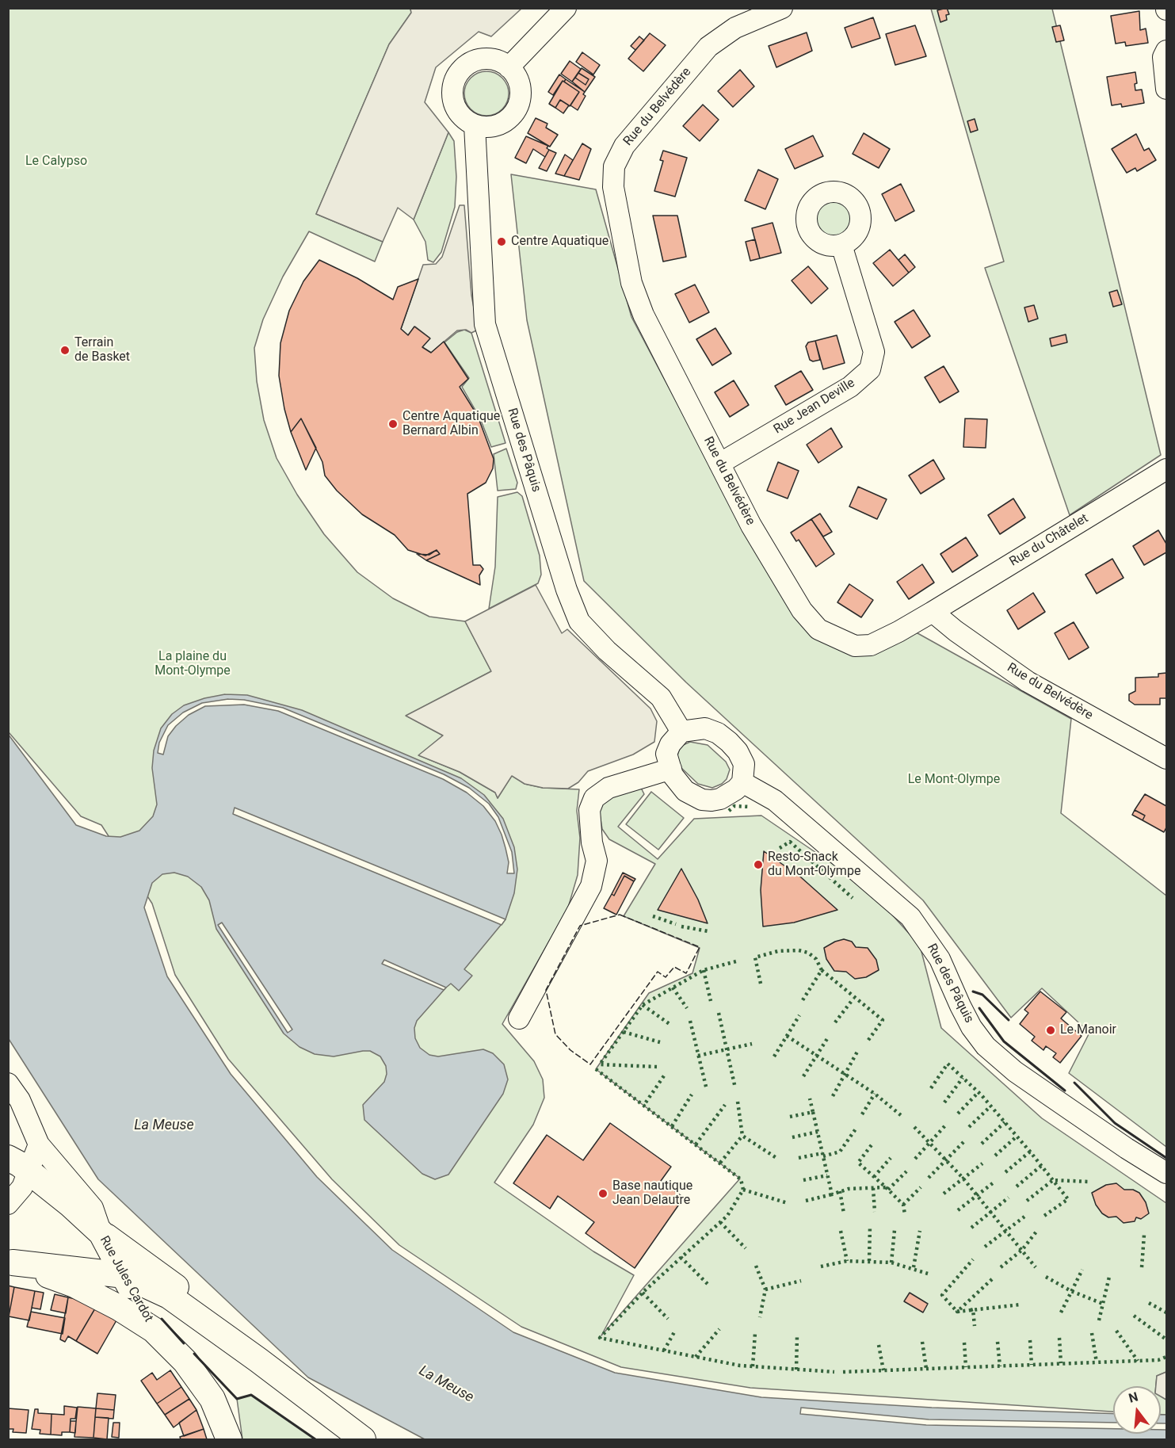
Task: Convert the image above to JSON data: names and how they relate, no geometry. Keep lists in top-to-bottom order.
{
  "streets": {
    "main road": ["Rue Jules Cardot"],
    "street": [
      "Rue du Belvédère",
      "Rue Jean Deville",
      "Rue des Pâquis",
      "Rue du Châtelet"
    ]
  },
  "crossings": [
    ["Rue du Belvédère", "Rue Jean Deville"],
    ["Rue du Belvédère", "Rue du Châtelet"]
  ],
  "water": ["La Meuse"],
  "parks": ["Le Calypso", "La plaine du Mont-Olympe", "Le Mont-Olympe"],
  "places": [
    "Centre Aquatique",
    "Terrain de Basket",
    "Centre Aquatique Bernard Albin",
    "Resto-Snack du Mont-Olympe",
    "Le Manoir",
    "Base nautique Jean Delautre"
  ],
  "north": "top"
}
